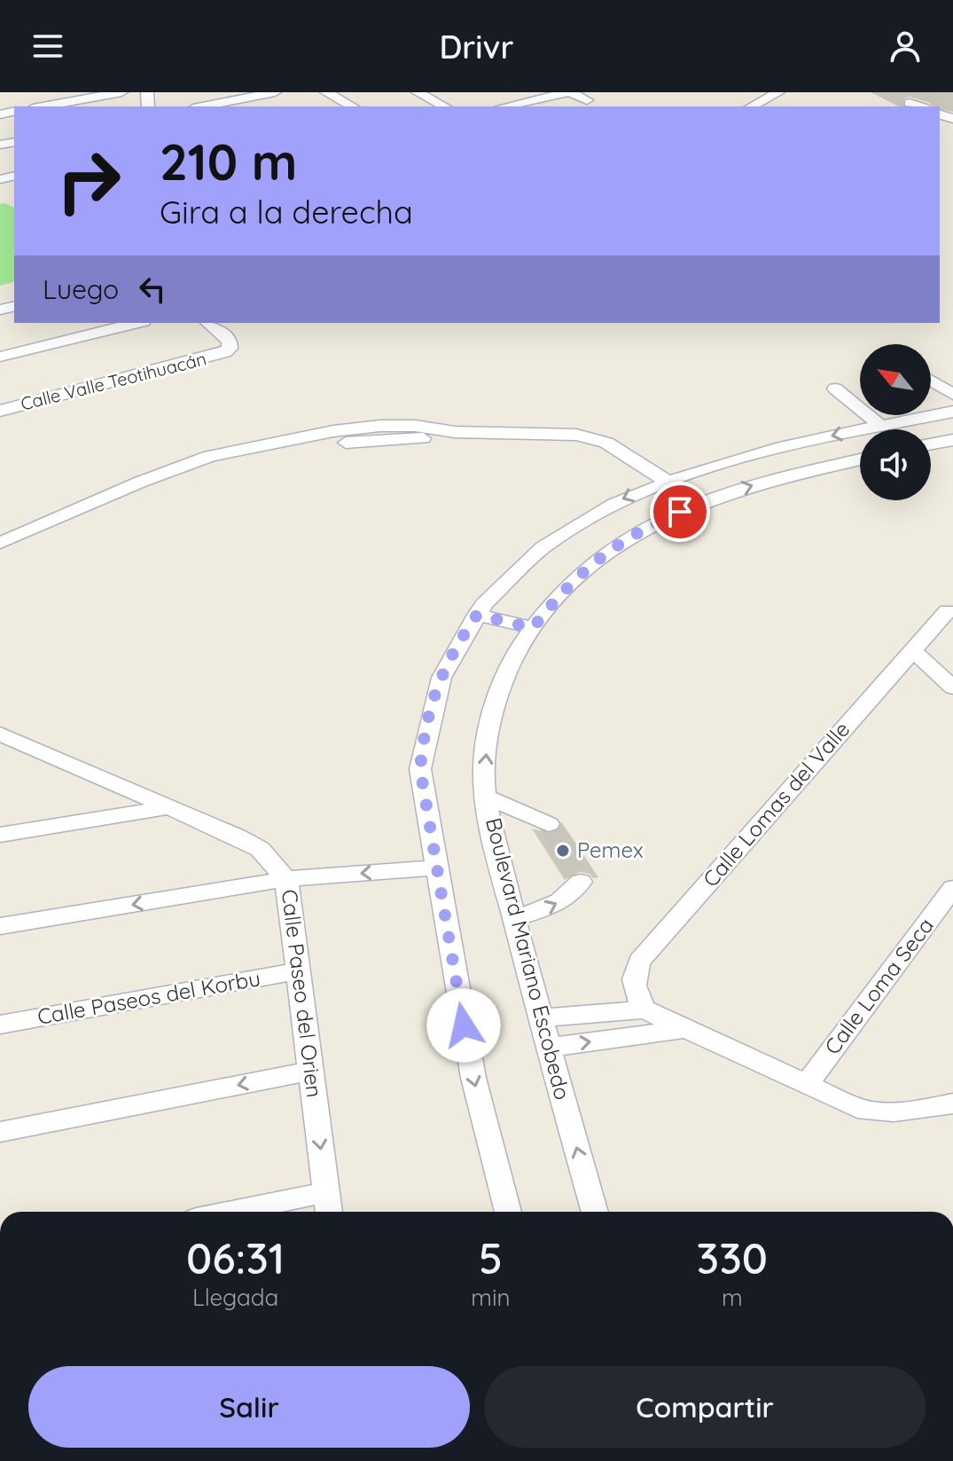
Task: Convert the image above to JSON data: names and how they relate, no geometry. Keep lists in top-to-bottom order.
{
  "streets": {
    "street": [
      "Calle Valle Teotihuacán",
      "Calle Lomas del Valle",
      "Boulevard Mariano Escobedo",
      "Calle Loma Seca",
      "Calle Paseo del Orien",
      "Calle Paseos del Korbu"
    ]
  },
  "crossings": [
    ["Calle Paseo del Orien", "Calle Paseos del Korbu"]
  ],
  "one_way": ["Boulevard Mariano Escobedo"],
  "places": ["Pemex"],
  "north": "top left",
  "page": {
    "header": "Drivr",
    "turn": ["210 m", "Gira a la derecha"],
    "then": "Luego",
    "eta": [
      "06:31",
      "Llegada",
      "5",
      "min",
      "330",
      "m"
    ],
    "buttons": ["Salir", "Compartir"]
  }
}
